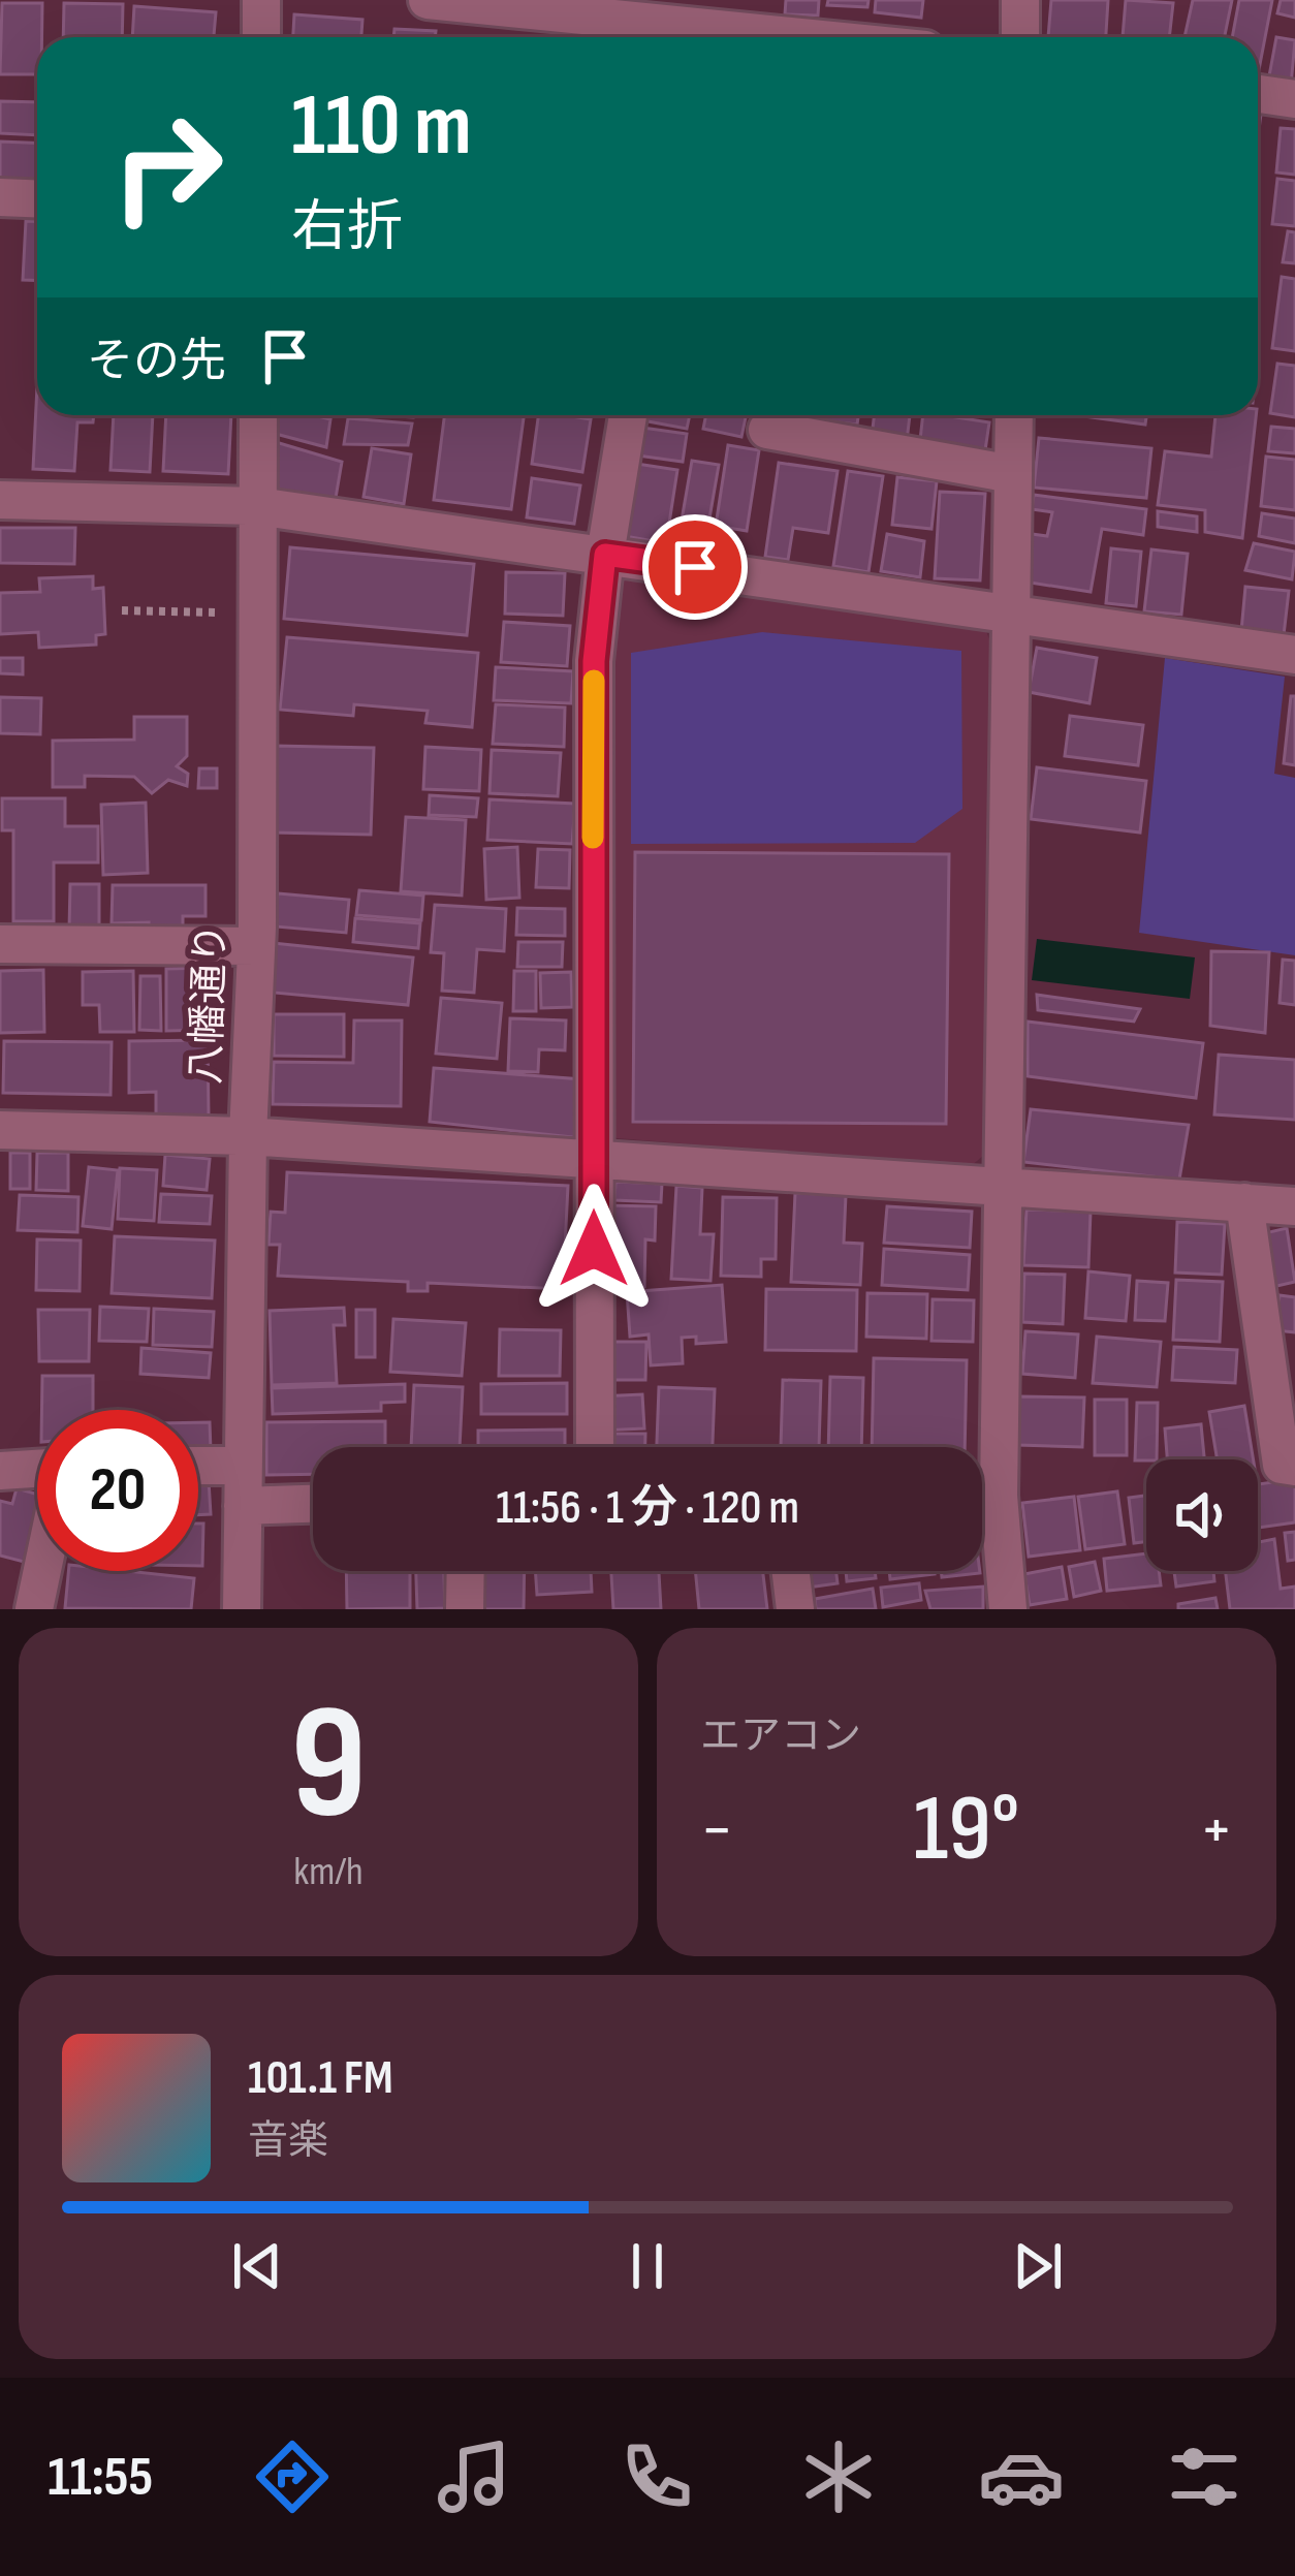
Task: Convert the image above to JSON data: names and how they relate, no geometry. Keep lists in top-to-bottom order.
{
  "streets": {
    "street": ["八幡通り"]
  },
  "page": {
    "turn": ["110 m", "右折"],
    "then": "その先",
    "limit": "20",
    "trip": "11:56 · 1 分 · 120 m",
    "tile": [
      ["9", "km/h"],
      "エアコン"
    ],
    "heat": ["−", "19°", "+"],
    "song": ["101.1 FM", "音楽"],
    "tabs": "11:55"
  }
}
